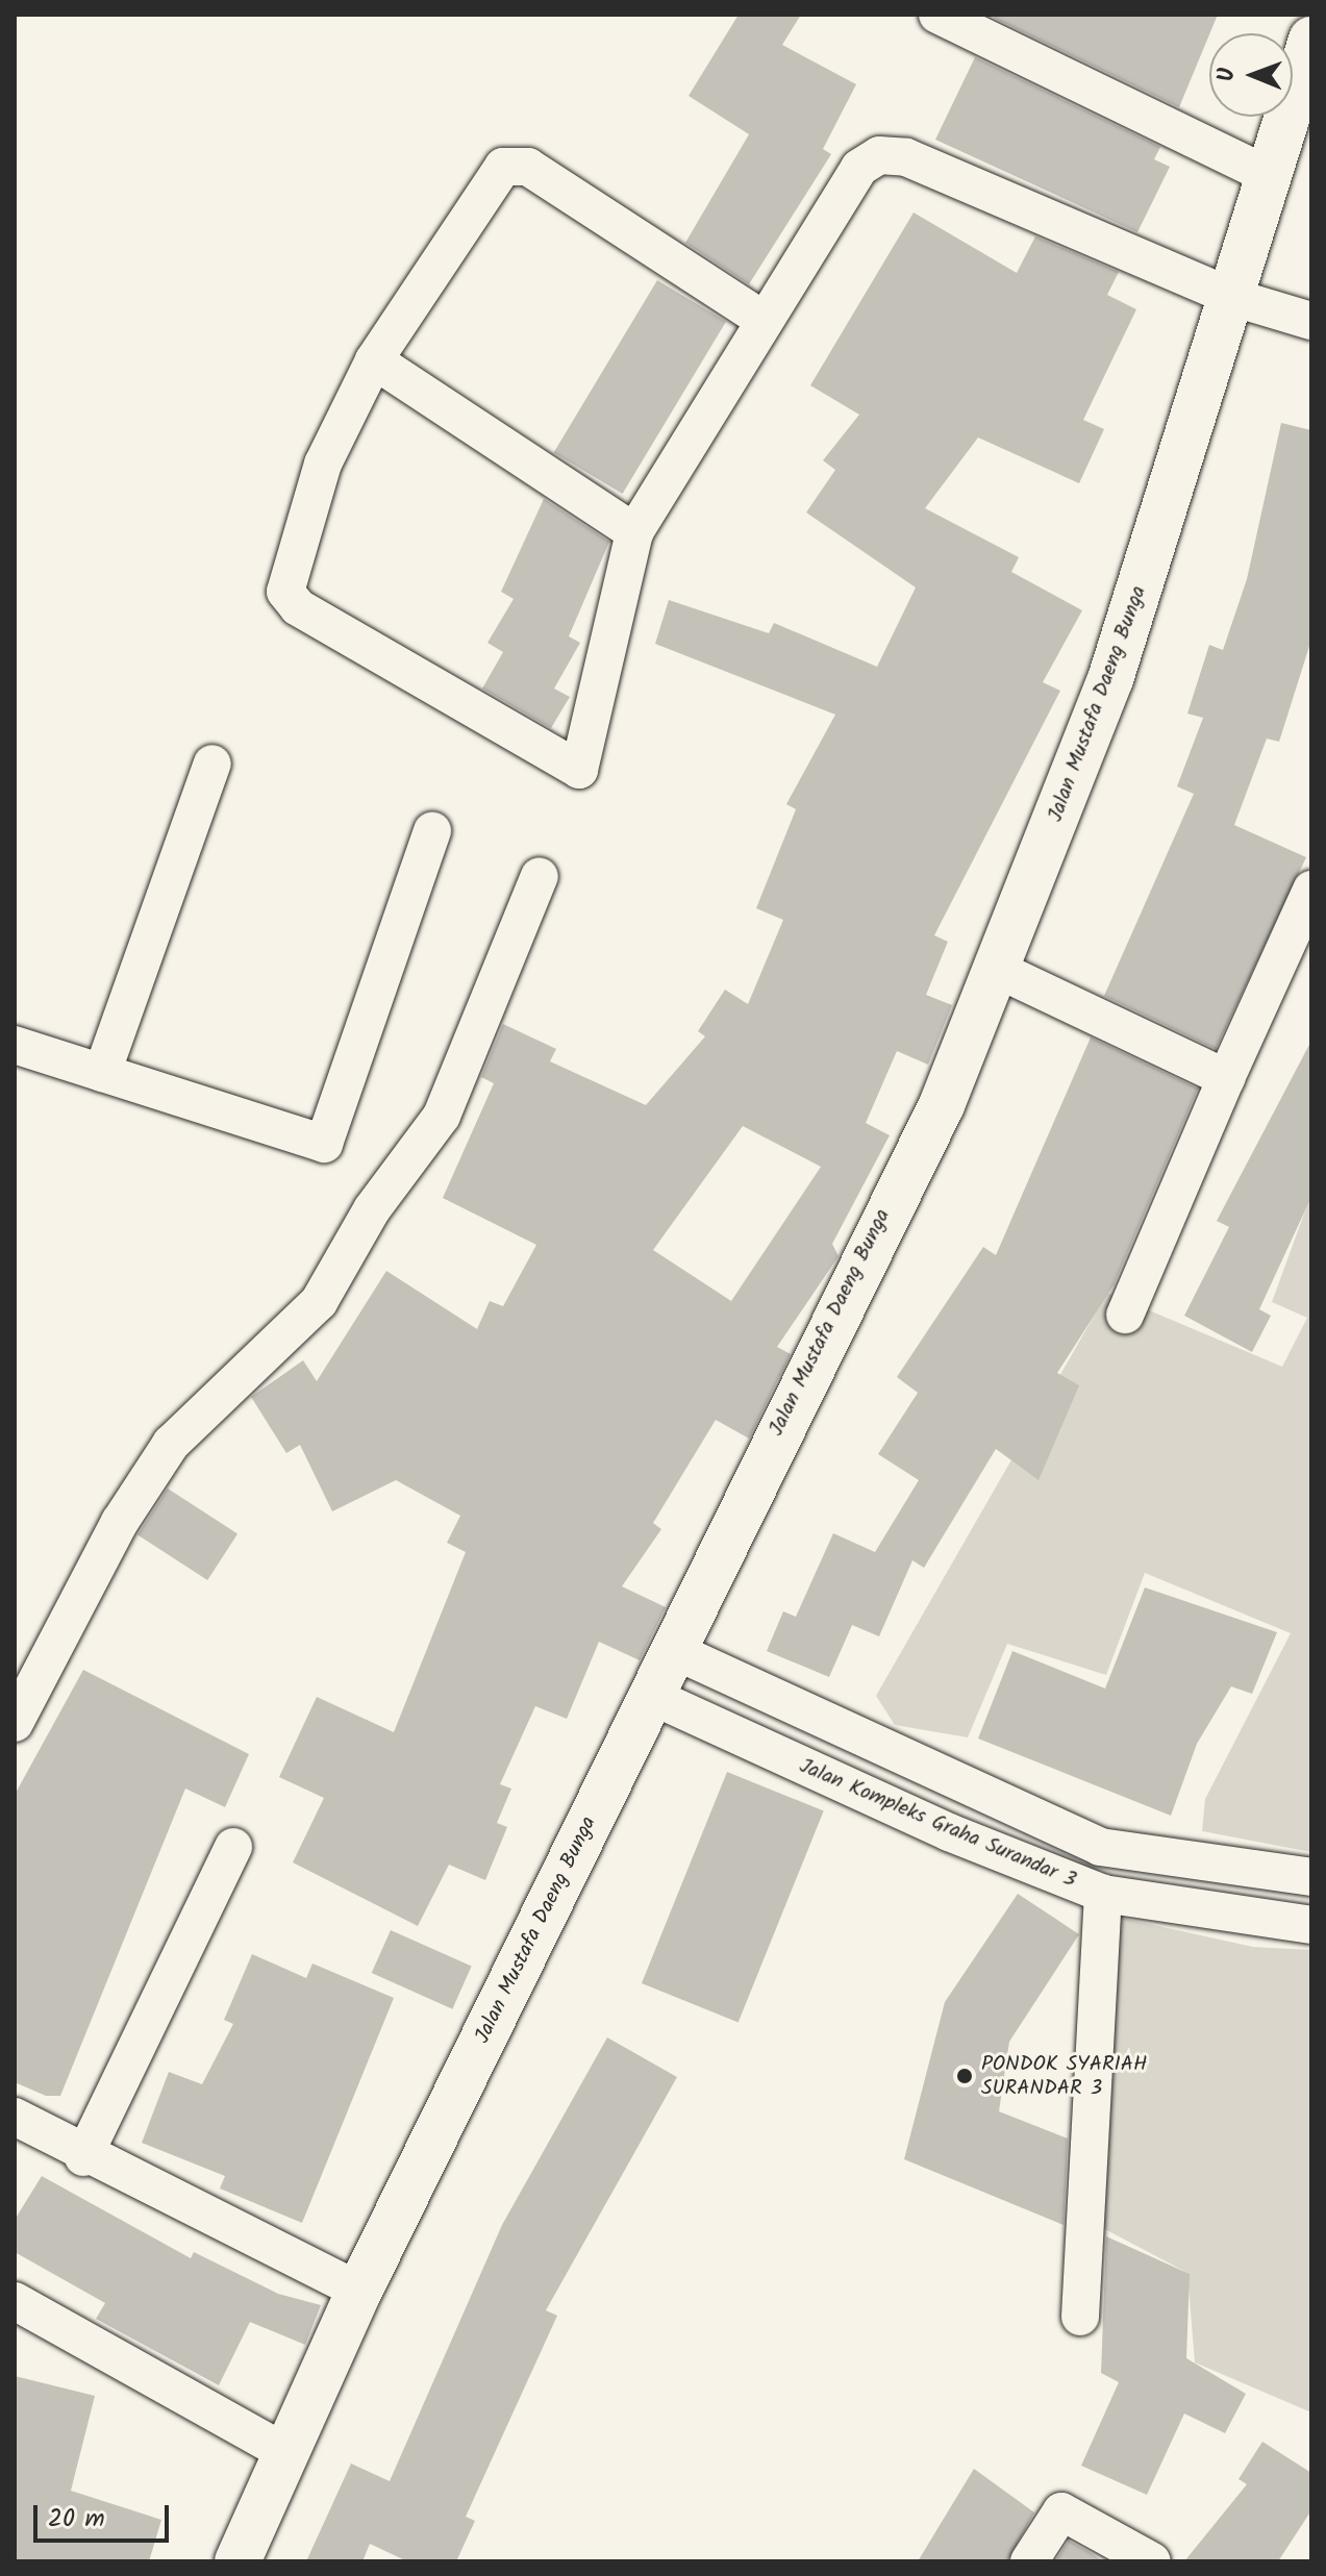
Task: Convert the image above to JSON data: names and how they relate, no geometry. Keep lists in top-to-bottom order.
{
  "streets": {
    "main road": ["Jalan Mustafa Daeng Bunga"],
    "street": ["Jalan Kompleks Graha Surandar 3"]
  },
  "crossings": [
    ["Jalan Mustafa Daeng Bunga", "Jalan Kompleks Graha Surandar 3"]
  ],
  "places": ["PONDOK SYARIAH SURANDAR 3"],
  "scale_bar": "20 m",
  "north": "left"
}
